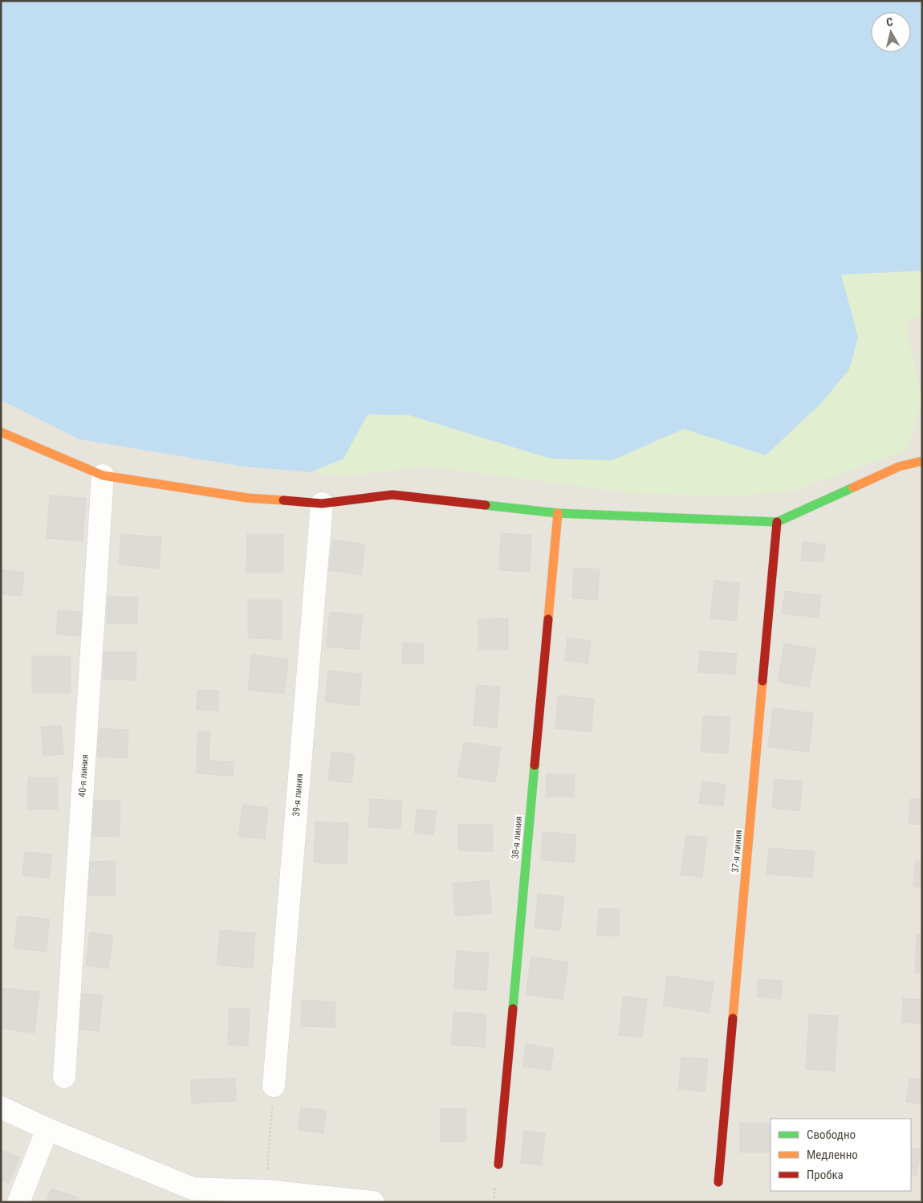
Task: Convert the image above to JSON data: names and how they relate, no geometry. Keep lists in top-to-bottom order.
{
  "streets": {
    "street": [
      "40-я линия",
      "39-я линия",
      "38-я линия",
      "37-я линия"
    ]
  },
  "legend": ["Свободно", "Медленно", "Пробка"],
  "north": "top"
}
